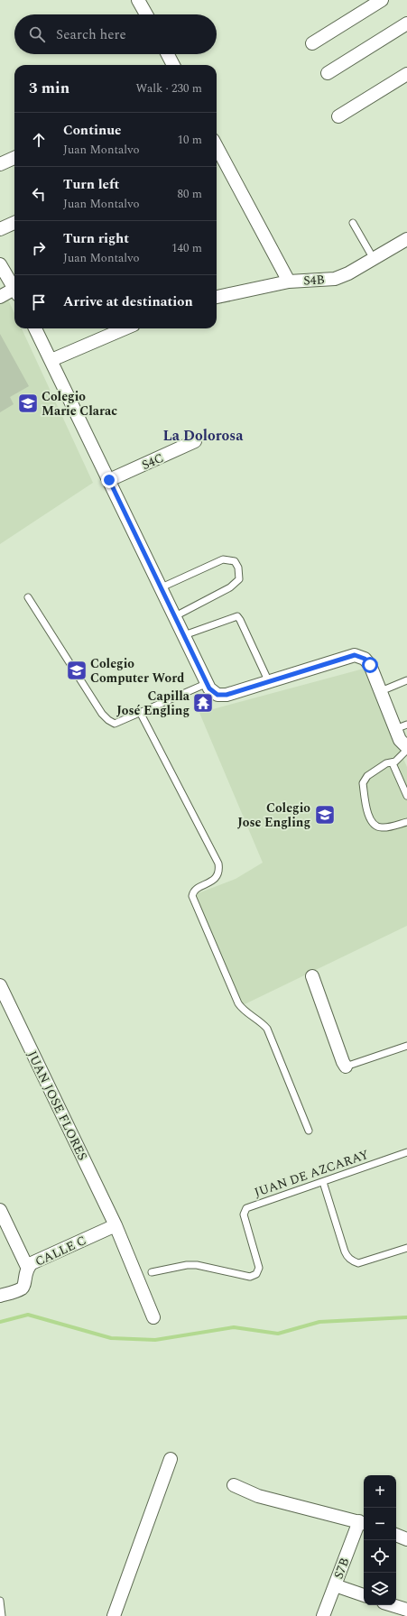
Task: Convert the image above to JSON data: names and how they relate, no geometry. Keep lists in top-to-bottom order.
{
  "streets": {
    "street": [
      "S4B",
      "S4C",
      "JUAN JOSE FLORES",
      "CALLE C",
      "S7B"
    ],
    "lane": ["JUAN DE AZCARAY"]
  },
  "crossings": [
    ["JUAN JOSE FLORES", "CALLE C"]
  ],
  "districts": ["La Dolorosa"],
  "places": {
    "school or university": ["Colegio Marie Clarac", "Colegio Computer Word", "Colegio Jose Engling"],
    "temple": ["Capilla José Engling"]
  },
  "page": {
    "search": "Search here",
    "heading": ["3 min", "Walk · 230 m"],
    "list": [
      ["Continue", "Juan Montalvo", "10 m"],
      ["Turn left", "Juan Montalvo", "80 m"],
      ["Turn right", "Juan Montalvo", "140 m"],
      "Arrive at destination"
    ],
    "map_buttons": ["+", "−"]
  }
}
